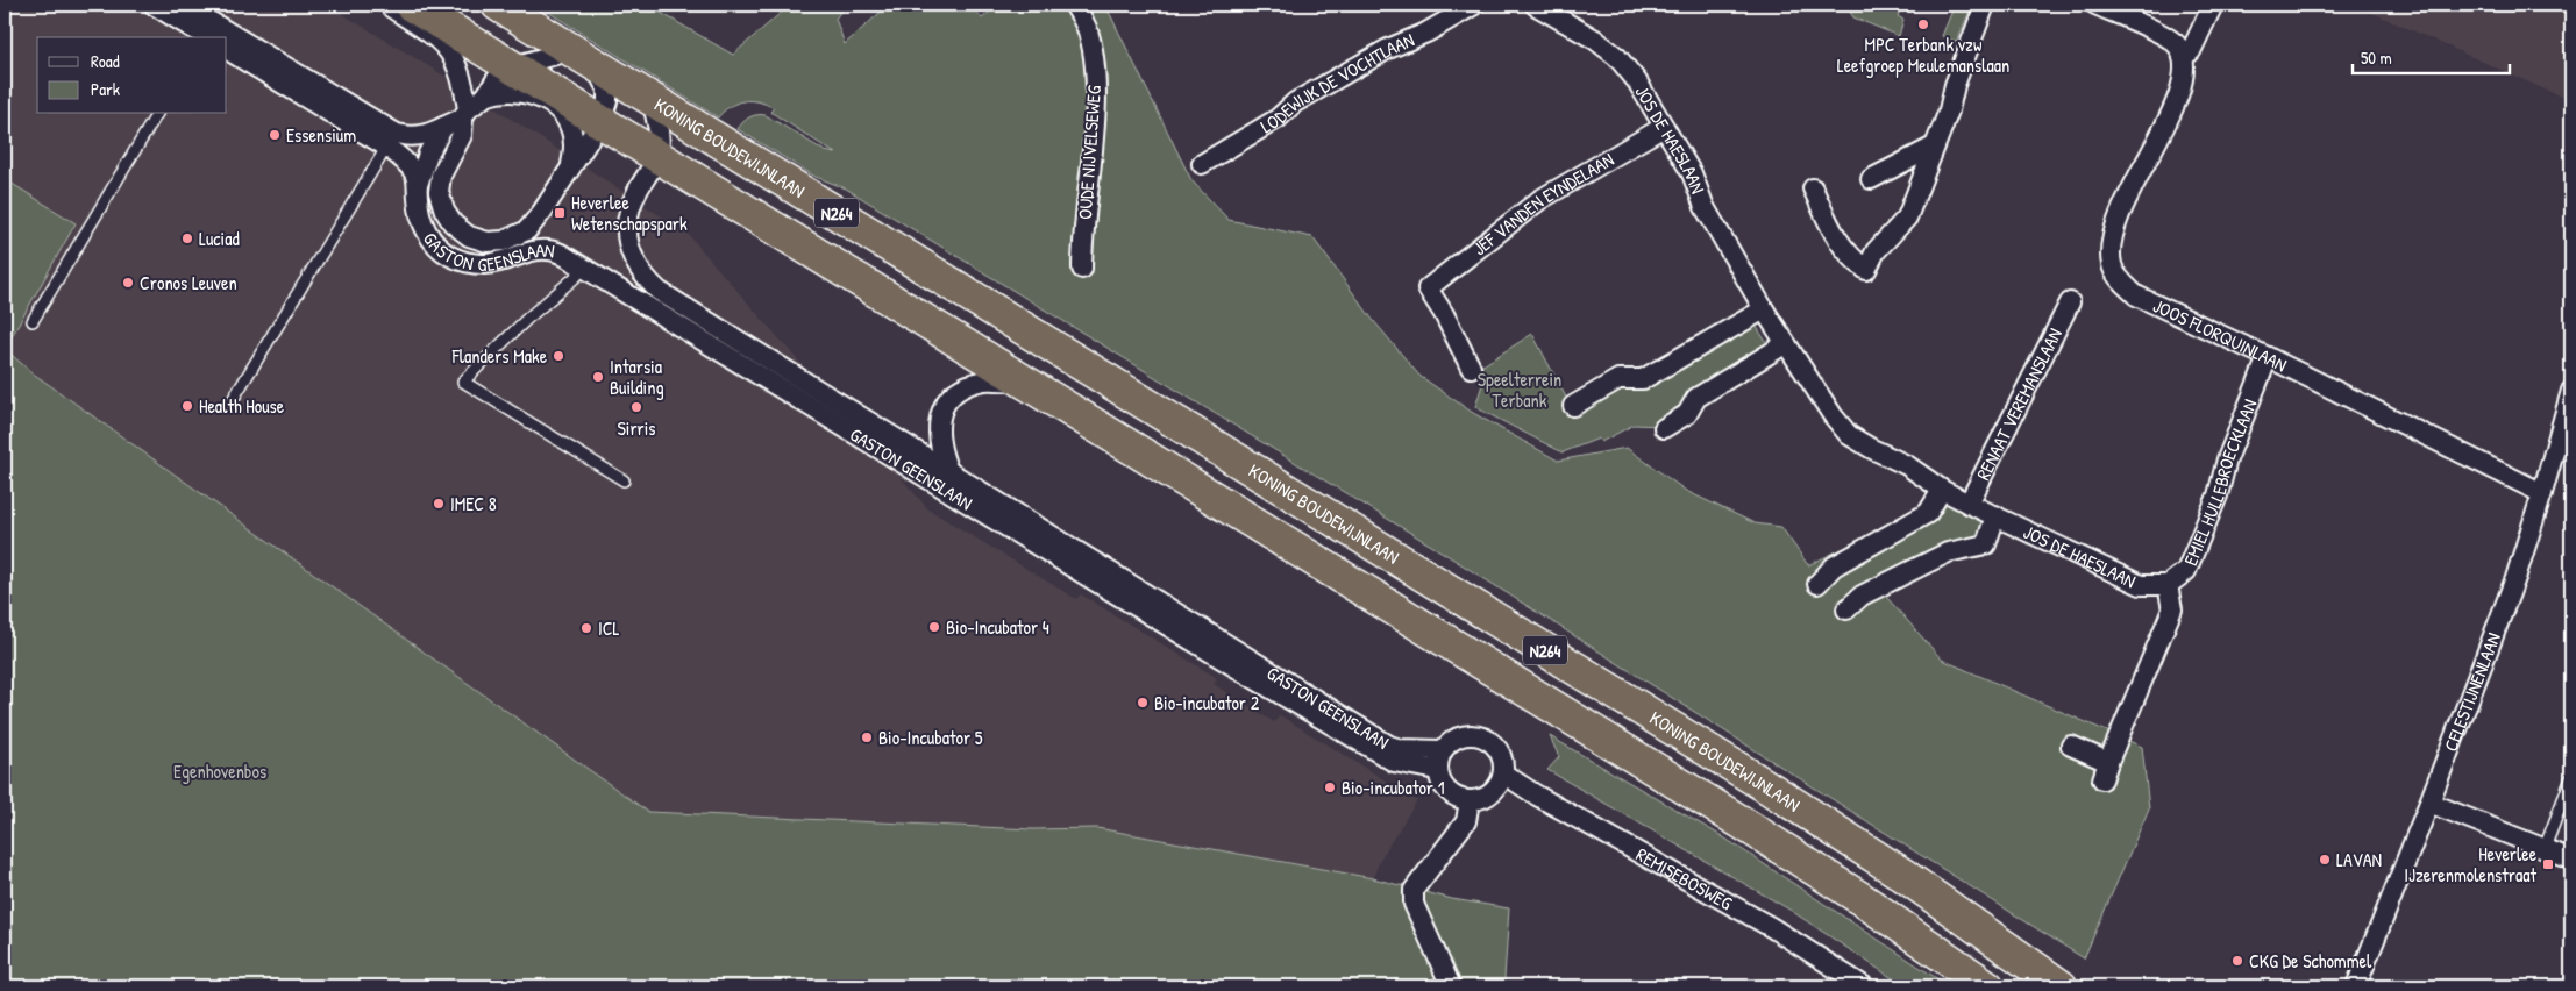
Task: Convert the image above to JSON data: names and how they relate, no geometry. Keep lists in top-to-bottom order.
{
  "streets": {
    "highway": ["KONING BOUDEWIJNLAAN", "N264"],
    "street": [
      "LODEWIJK DE VOCHTLAAN",
      "JOS DE HAESLAAN",
      "OUDE NIJVELSEWEG",
      "JEF VANDEN EYNDELAAN",
      "GASTON GEENSLAAN",
      "JOOS FLORQUINLAAN",
      "RENAAT VEREMANSLAAN",
      "EMIEL HULLEBROECKLAAN",
      "CELESTIJNENLAAN",
      "REMISEBOSWEG"
    ]
  },
  "crossings": [
    ["JOS DE HAESLAAN", "JEF VANDEN EYNDELAAN"],
    ["JOS DE HAESLAAN", "RENAAT VEREMANSLAAN"],
    ["JOS DE HAESLAAN", "EMIEL HULLEBROECKLAAN"],
    ["KONING BOUDEWIJNLAAN", "N264"],
    ["KONING BOUDEWIJNLAAN", "GASTON GEENSLAAN"],
    ["N264", "GASTON GEENSLAAN"],
    ["GASTON GEENSLAAN", "REMISEBOSWEG"],
    ["JOOS FLORQUINLAAN", "EMIEL HULLEBROECKLAAN"],
    ["JOOS FLORQUINLAAN", "CELESTIJNENLAAN"]
  ],
  "parks": ["Speelterrein Terbank", "Egenhovenbos"],
  "places": {
    "other": [
      "MPC Terbank vzw Leefgroep Meulemanslaan",
      "Essensium",
      "Luciad",
      "Cronos Leuven",
      "Flanders Make",
      "Intarsia Building",
      "Health House",
      "Sirris",
      "IMEC 8",
      "Bio-Incubator 4",
      "ICL",
      "Bio-incubator 2",
      "Bio-Incubator 5",
      "Bio-incubator 1",
      "LAVAN",
      "CKG De Schommel"
    ],
    "transit": ["Heverlee Wetenschapspark", "Heverlee IJzerenmolenstraat"]
  },
  "legend": ["Road", "Park"],
  "scale_bar": "50 m"
}
